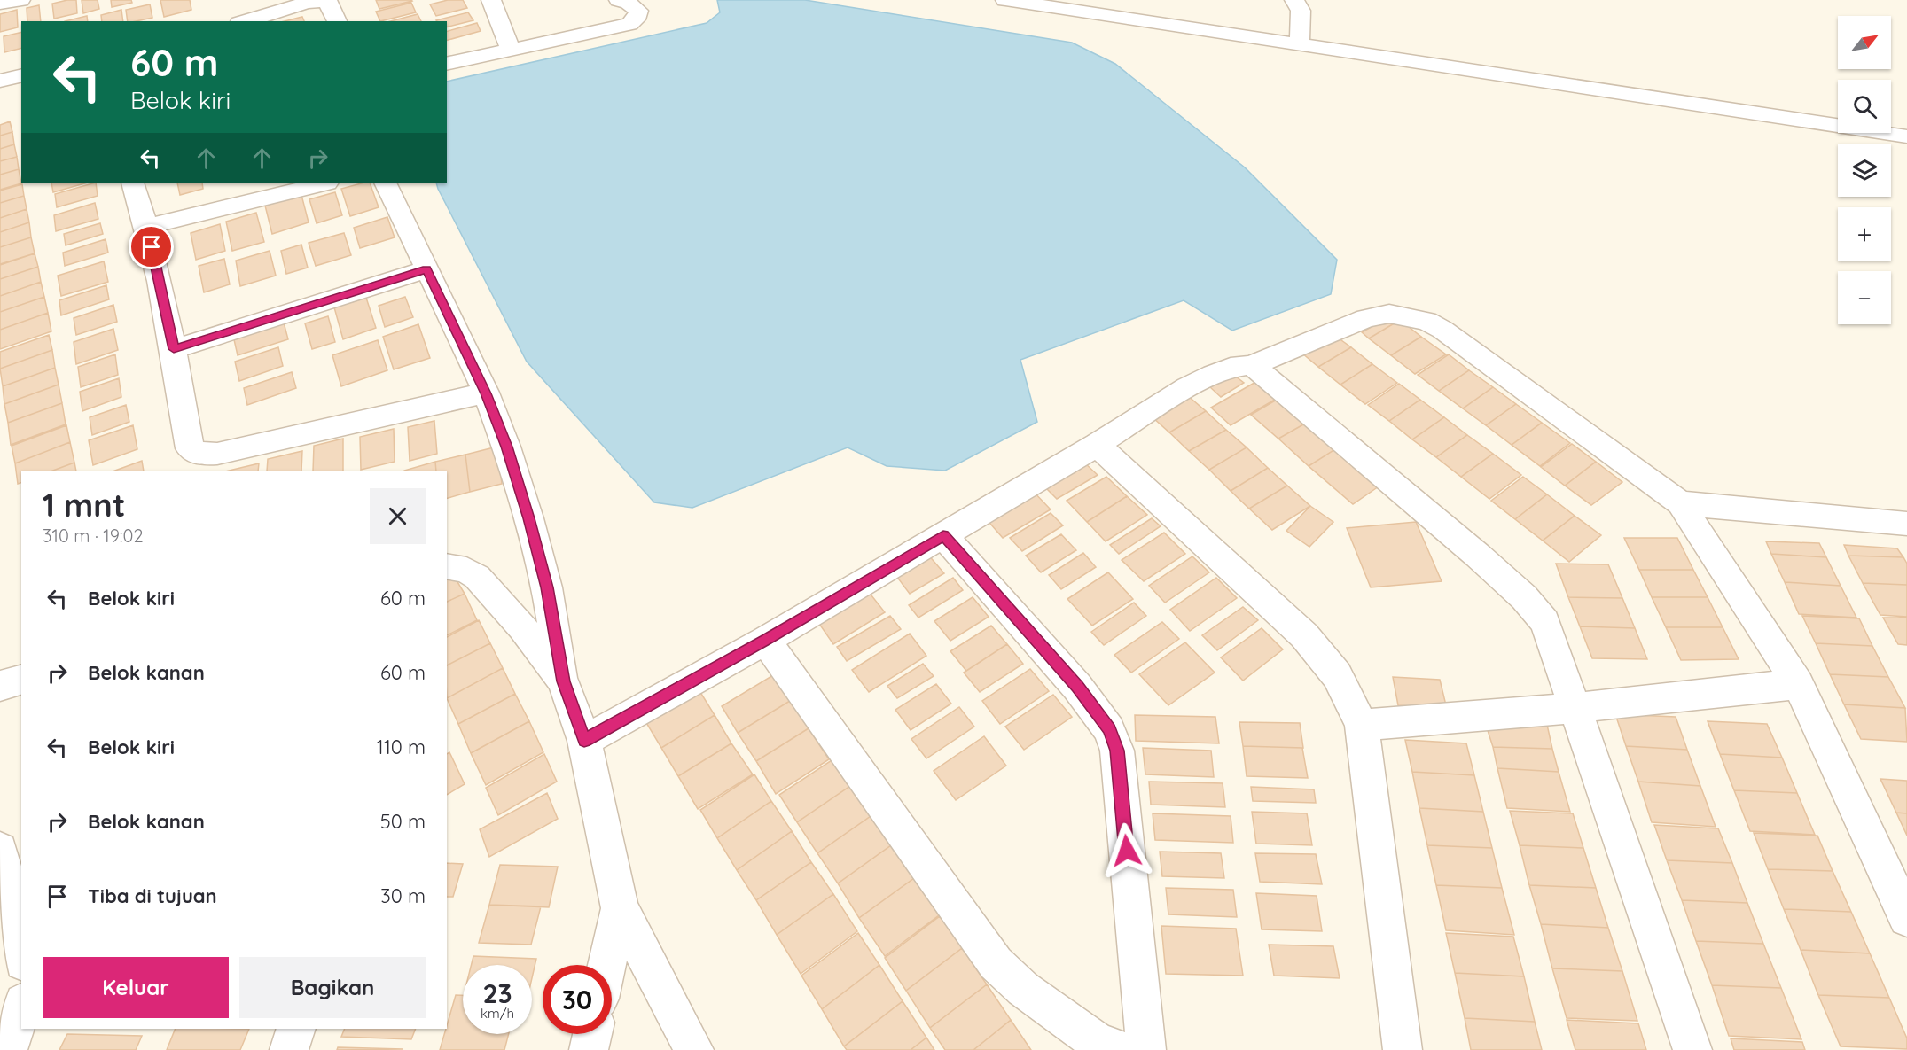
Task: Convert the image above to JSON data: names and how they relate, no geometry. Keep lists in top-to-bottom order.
{
  "north": "top right",
  "page": {
    "map_buttons": ["+", "−"],
    "turn": ["60 m", "Belok kiri"],
    "heading": ["1 mnt", "310 m · 19:02"],
    "list": [
      {
        "name": "Belok kiri",
        "value": "60 m"
      },
      {
        "name": "Belok kanan",
        "value": "60 m"
      },
      {
        "name": "Belok kiri",
        "value": "110 m"
      },
      {
        "name": "Belok kanan",
        "value": "50 m"
      },
      {
        "name": "Tiba di tujuan",
        "value": "30 m"
      }
    ],
    "buttons": ["Keluar", "Bagikan"],
    "speed": "23 km/h",
    "limit": "30"
  }
}
